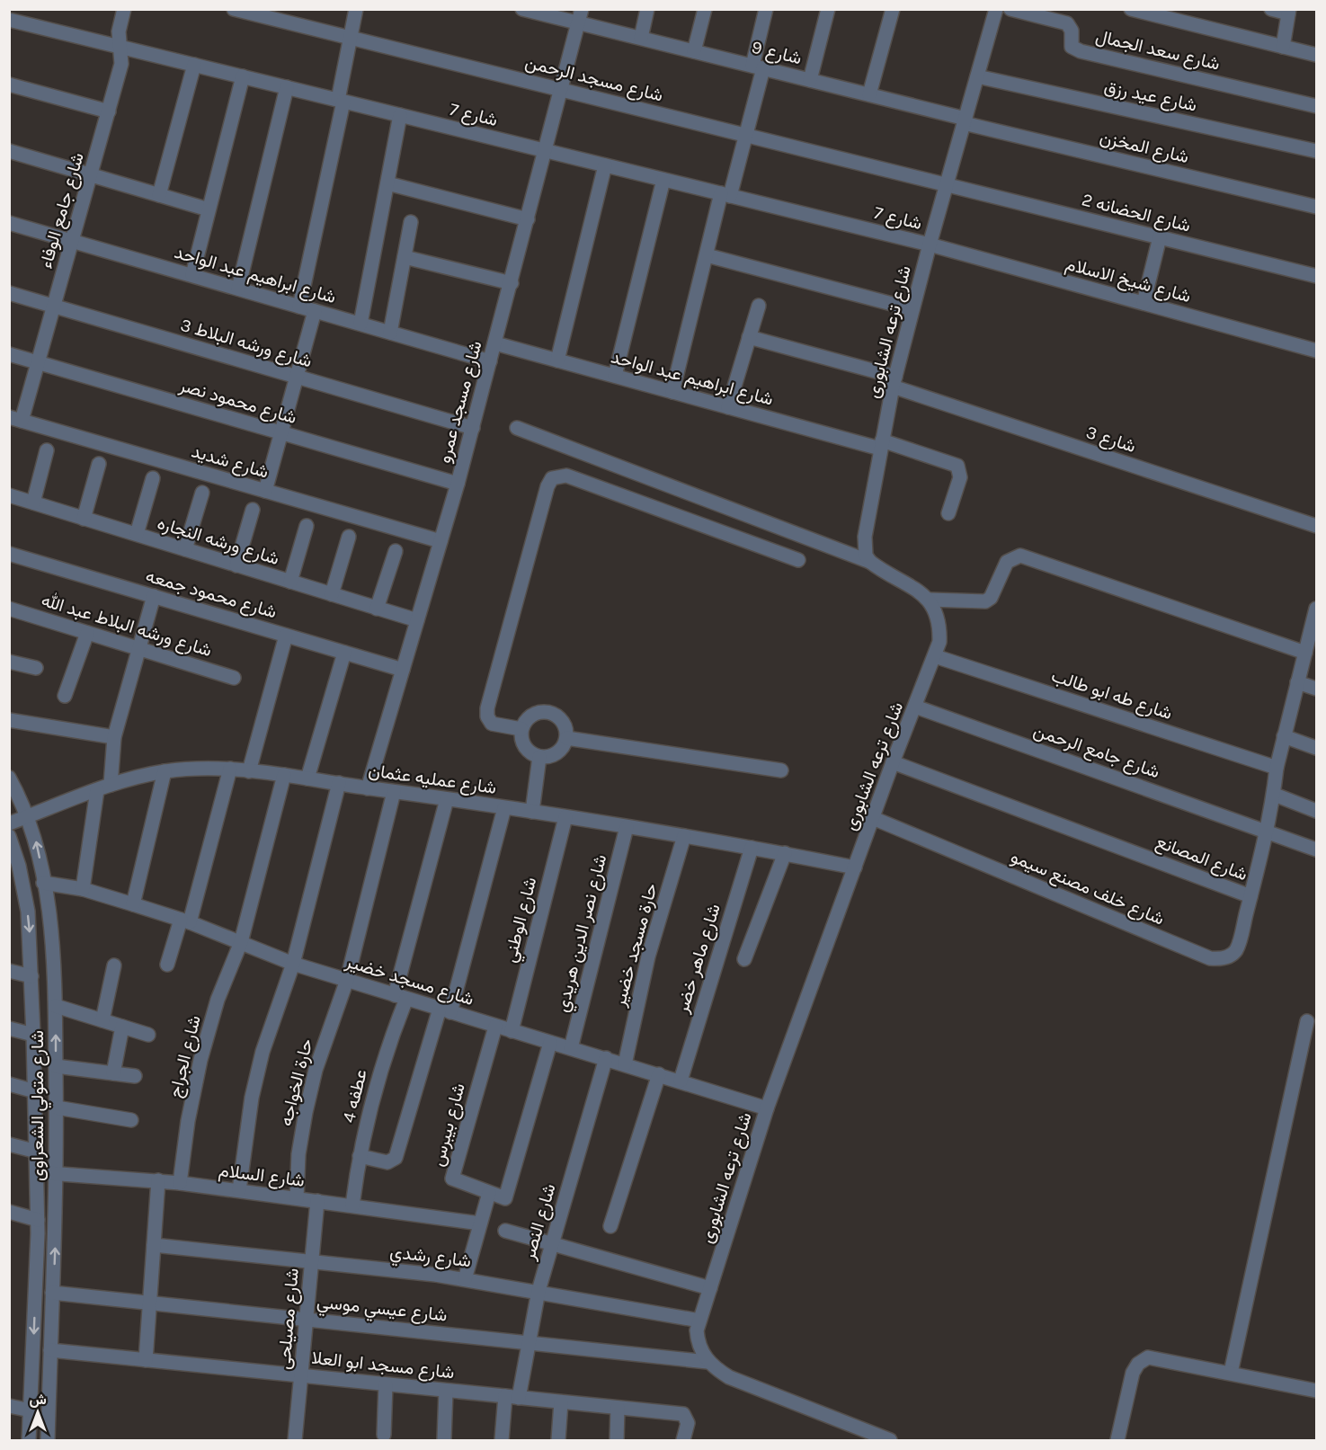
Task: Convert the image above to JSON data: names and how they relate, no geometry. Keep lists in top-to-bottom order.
{
  "streets": {
    "street": [
      "شارع سعد الجمال",
      "شارع 9",
      "شارع مسجد الرحمن",
      "شارع عيد رزق",
      "شارع 7",
      "شارع المخزن",
      "شارع جامع الوفاء",
      "شارع الحضانه 2",
      "شارع ابراهيم عبد الواحد",
      "شارع شيخ الاسلام",
      "شارع ترعه الشابورى",
      "شارع ورشه البلاط 3",
      "شارع محمود نصر",
      "شارع مسجد عمرو",
      "شارع 3",
      "شارع شديد",
      "شارع ورشه النجاره",
      "شارع محمود جمعه",
      "شارع ورشه البلاط عبد الله",
      "شارع طه ابو طالب",
      "شارع جامع الرحمن",
      "شارع عمليه عثمان",
      "شارع المصانع",
      "شارع خلف مصنع سيمو",
      "شارع الوطني",
      "شارع نصر الدين هريدي",
      "حارة مسجد خضير",
      "شارع ماهر خضر",
      "شارع مسجد خضير",
      "شارع الجراج",
      "حارة الخواجه",
      "عطفه 4",
      "شارع متولي الشعراوى",
      "شارع بيبرس",
      "شارع السلام",
      "شارع النصر",
      "شارع رشدي",
      "شارع عيسي موسي",
      "شارع مصيلحى",
      "شارع مسجد ابو العلا"
    ]
  },
  "crossings": [
    ["شارع 9", "شارع المخزن"],
    ["شارع 9", "شارع ترعه الشابورى"],
    ["شارع 9", "شارع مسجد عمرو"],
    ["شارع مسجد الرحمن", "شارع الحضانه 2"],
    ["شارع مسجد الرحمن", "شارع ترعه الشابورى"],
    ["شارع مسجد الرحمن", "شارع مسجد عمرو"],
    ["شارع عيد رزق", "شارع ترعه الشابورى"],
    ["شارع 7", "شارع جامع الوفاء"],
    ["شارع 7", "شارع شيخ الاسلام"],
    ["شارع 7", "شارع ترعه الشابورى"],
    ["شارع 7", "شارع مسجد عمرو"],
    ["شارع المخزن", "شارع ترعه الشابورى"],
    ["شارع جامع الوفاء", "شارع ابراهيم عبد الواحد"],
    ["شارع جامع الوفاء", "شارع ورشه البلاط 3"],
    ["شارع جامع الوفاء", "شارع محمود نصر"],
    ["شارع جامع الوفاء", "شارع شديد"],
    ["شارع الحضانه 2", "شارع ترعه الشابورى"],
    ["شارع ابراهيم عبد الواحد", "شارع ترعه الشابورى"],
    ["شارع ابراهيم عبد الواحد", "شارع مسجد عمرو"],
    ["شارع شيخ الاسلام", "شارع ترعه الشابورى"],
    ["شارع ترعه الشابورى", "شارع 3"],
    ["شارع ترعه الشابورى", "شارع طه ابو طالب"],
    ["شارع ترعه الشابورى", "شارع جامع الرحمن"],
    ["شارع ترعه الشابورى", "شارع عمليه عثمان"],
    ["شارع ترعه الشابورى", "شارع المصانع"],
    ["شارع ترعه الشابورى", "شارع خلف مصنع سيمو"],
    ["شارع ترعه الشابورى", "شارع مسجد خضير"],
    ["شارع ترعه الشابورى", "شارع رشدي"],
    ["شارع ترعه الشابورى", "شارع عيسي موسي"],
    ["شارع ورشه البلاط 3", "شارع مسجد عمرو"],
    ["شارع محمود نصر", "شارع مسجد عمرو"],
    ["شارع مسجد عمرو", "شارع شديد"],
    ["شارع مسجد عمرو", "شارع ورشه النجاره"],
    ["شارع مسجد عمرو", "شارع محمود جمعه"],
    ["شارع مسجد عمرو", "شارع عمليه عثمان"],
    ["شارع طه ابو طالب", "شارع المصانع"],
    ["شارع جامع الرحمن", "شارع المصانع"],
    ["شارع عمليه عثمان", "شارع الوطني"],
    ["شارع عمليه عثمان", "شارع نصر الدين هريدي"],
    ["شارع عمليه عثمان", "حارة مسجد خضير"],
    ["شارع عمليه عثمان", "شارع ماهر خضر"],
    ["شارع عمليه عثمان", "شارع الجراج"],
    ["شارع عمليه عثمان", "حارة الخواجه"],
    ["شارع عمليه عثمان", "عطفه 4"],
    ["شارع عمليه عثمان", "شارع متولي الشعراوى"],
    ["شارع المصانع", "شارع خلف مصنع سيمو"],
    ["شارع الوطني", "شارع مسجد خضير"],
    ["شارع نصر الدين هريدي", "شارع مسجد خضير"],
    ["حارة مسجد خضير", "شارع مسجد خضير"],
    ["شارع ماهر خضر", "شارع مسجد خضير"],
    ["شارع مسجد خضير", "شارع الجراج"],
    ["شارع مسجد خضير", "حارة الخواجه"],
    ["شارع مسجد خضير", "عطفه 4"],
    ["شارع مسجد خضير", "شارع متولي الشعراوى"],
    ["شارع مسجد خضير", "شارع بيبرس"],
    ["شارع مسجد خضير", "شارع النصر"],
    ["شارع الجراج", "شارع السلام"],
    ["حارة الخواجه", "شارع السلام"],
    ["عطفه 4", "شارع السلام"],
    ["شارع متولي الشعراوى", "شارع السلام"],
    ["شارع متولي الشعراوى", "شارع عيسي موسي"],
    ["شارع متولي الشعراوى", "شارع مسجد ابو العلا"],
    ["شارع السلام", "شارع مصيلحى"],
    ["شارع النصر", "شارع رشدي"],
    ["شارع النصر", "شارع عيسي موسي"],
    ["شارع النصر", "شارع مسجد ابو العلا"],
    ["شارع رشدي", "شارع مصيلحى"],
    ["شارع عيسي موسي", "شارع مصيلحى"],
    ["شارع مصيلحى", "شارع مسجد ابو العلا"]
  ],
  "north": "top"
}
